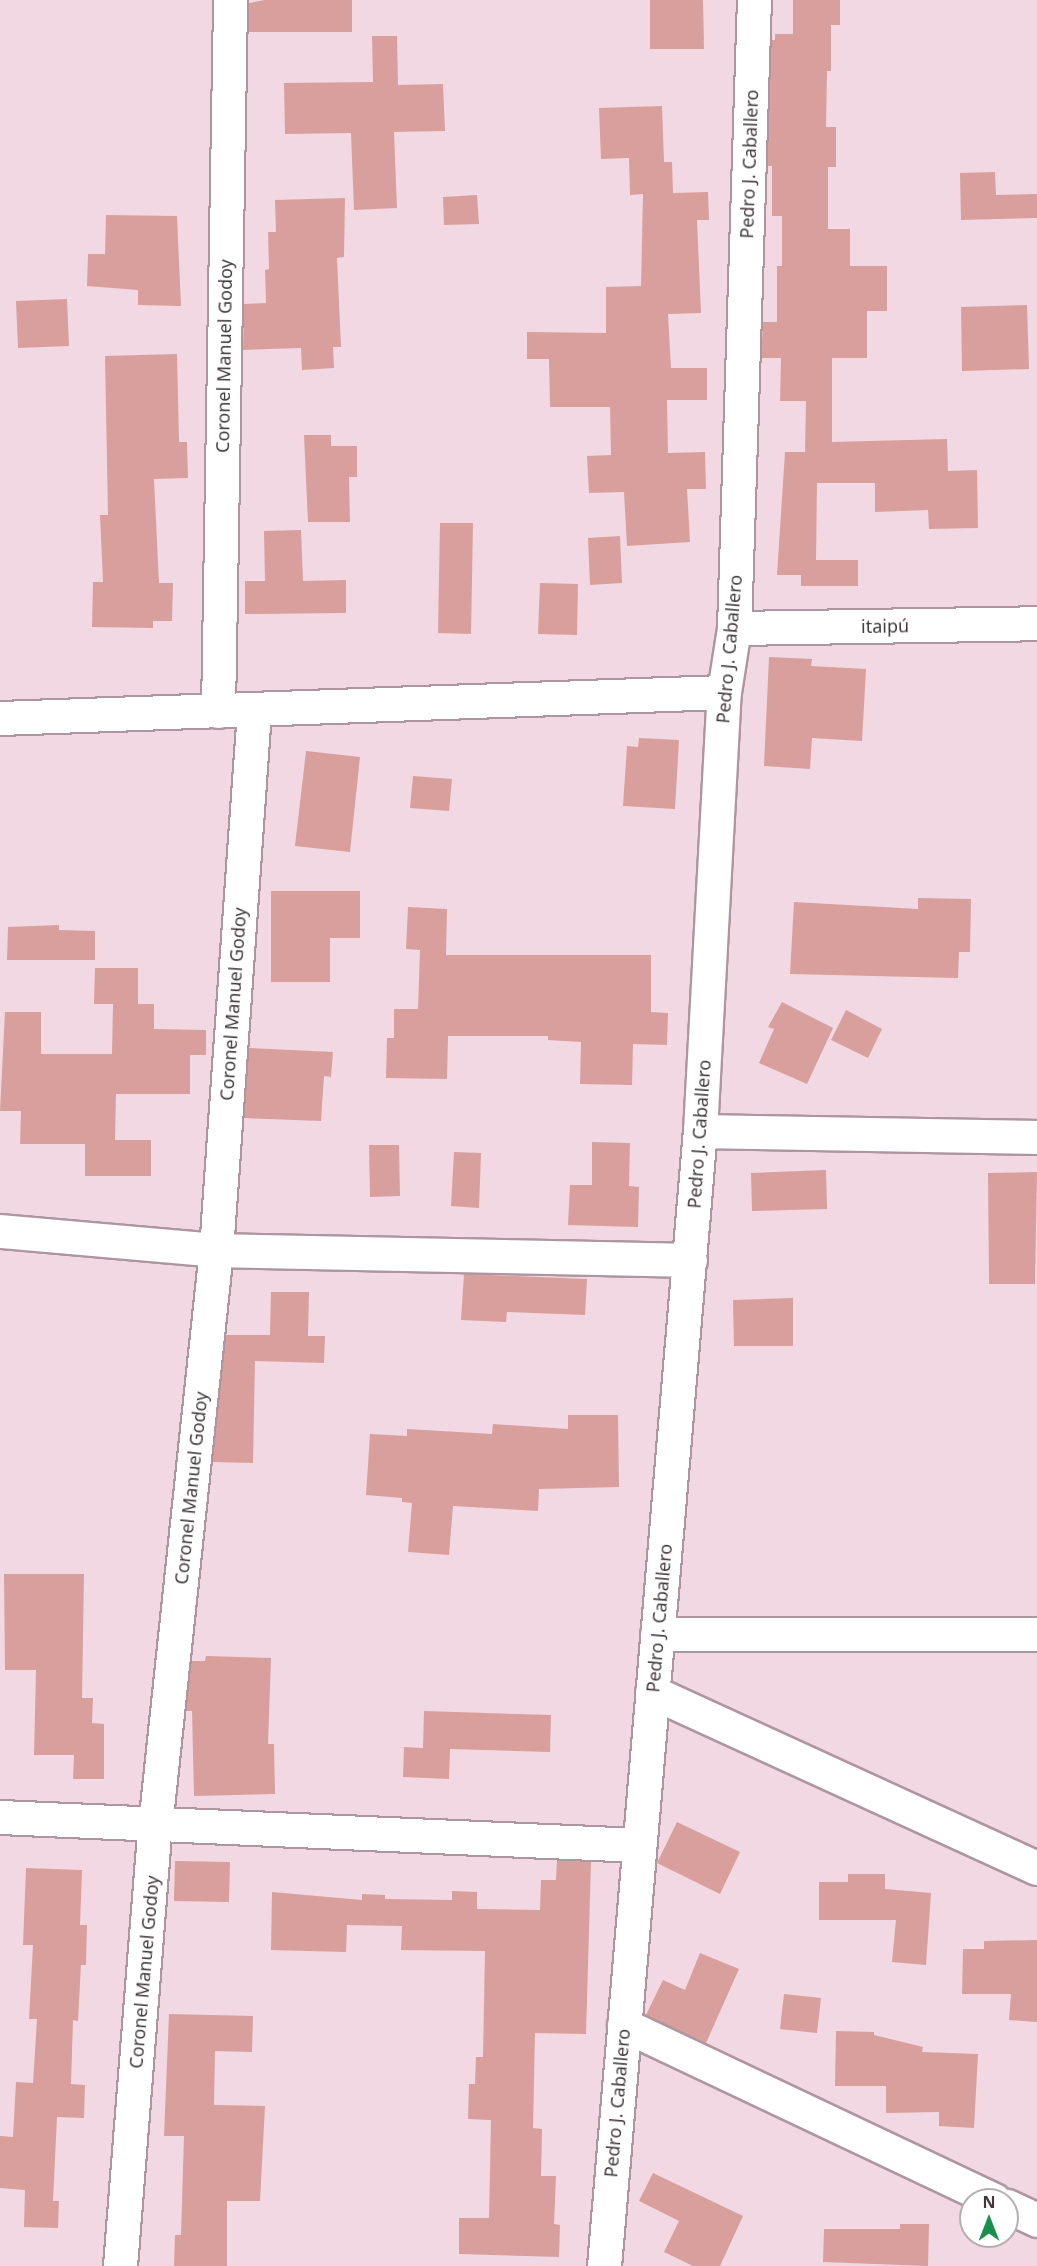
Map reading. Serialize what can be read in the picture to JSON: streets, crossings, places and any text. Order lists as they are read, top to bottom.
{
  "streets": {
    "street": ["Pedro J. Caballero", "Coronel Manuel Godoy", "itaipú"]
  },
  "crossings": [
    ["Pedro J. Caballero", "itaipú"]
  ],
  "north": "top"
}
